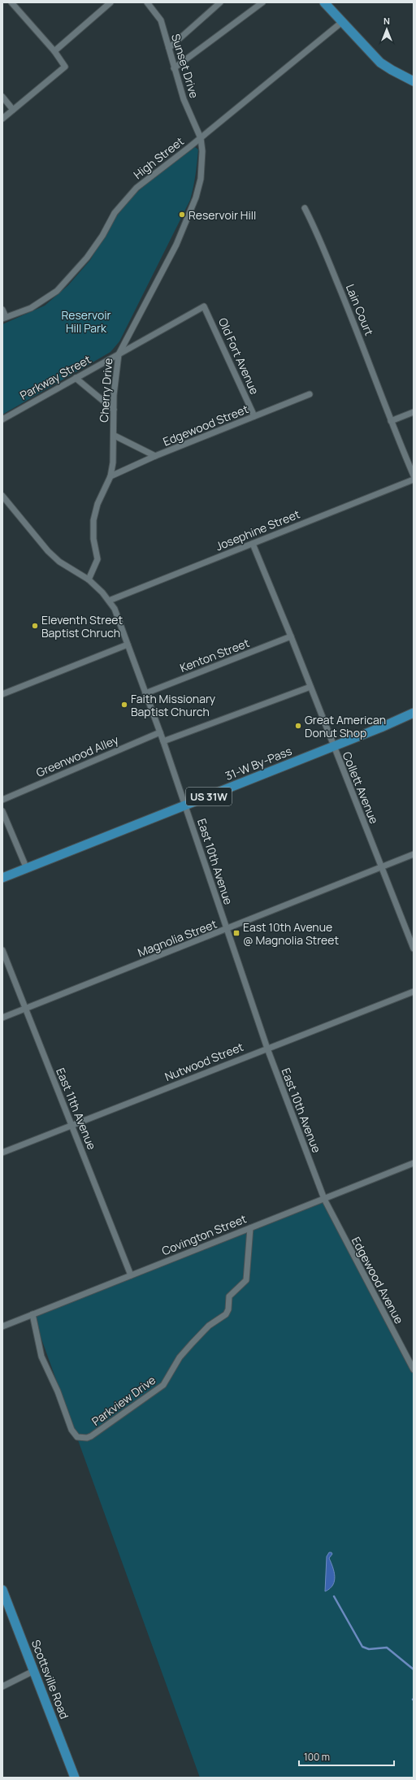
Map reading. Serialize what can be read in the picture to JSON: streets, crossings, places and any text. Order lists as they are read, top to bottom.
{
  "streets": {
    "main road": ["31-W By-Pass", "US 31W", "Scottsville Road"],
    "street": [
      "Sunset Drive",
      "High Street",
      "Lain Court",
      "Old Fort Avenue",
      "Parkway Street",
      "Cherry Drive",
      "Edgewood Street",
      "Josephine Street",
      "Kenton Street",
      "Greenwood Alley",
      "Collett Avenue",
      "East 10th Avenue",
      "Magnolia Street",
      "Nutwood Street",
      "East 11th Avenue",
      "Covington Street",
      "Edgewood Avenue",
      "Parkview Drive"
    ]
  },
  "crossings": [
    ["Sunset Drive", "High Street"],
    ["Sunset Drive", "Cherry Drive"],
    ["High Street", "Cherry Drive"],
    ["Old Fort Avenue", "Parkway Street"],
    ["Old Fort Avenue", "Edgewood Street"],
    ["Parkway Street", "Cherry Drive"],
    ["Cherry Drive", "Edgewood Street"],
    ["Cherry Drive", "East 10th Avenue"],
    ["Josephine Street", "Collett Avenue"],
    ["Josephine Street", "East 10th Avenue"],
    ["Kenton Street", "Collett Avenue"],
    ["Kenton Street", "East 10th Avenue"],
    ["Greenwood Alley", "East 10th Avenue"],
    ["31-W By-Pass", "Collett Avenue"],
    ["31-W By-Pass", "East 10th Avenue"],
    ["Collett Avenue", "Magnolia Street"],
    ["East 10th Avenue", "Magnolia Street"],
    ["East 10th Avenue", "Nutwood Street"],
    ["East 10th Avenue", "Covington Street"],
    ["East 10th Avenue", "Edgewood Avenue"],
    ["Magnolia Street", "East 11th Avenue"],
    ["Nutwood Street", "East 11th Avenue"],
    ["East 11th Avenue", "Covington Street"],
    ["Covington Street", "Edgewood Avenue"],
    ["Covington Street", "Parkview Drive"]
  ],
  "parks": ["Reservoir Hill Park"],
  "places": {
    "other": [
      "Reservoir Hill",
      "Eleventh Street Baptist Chruch",
      "Faith Missionary Baptist Church",
      "Great American Donut Shop"
    ],
    "transit": ["East 10th Avenue @ Magnolia Street"]
  },
  "scale_bar": "100 m",
  "north": "top"
}
